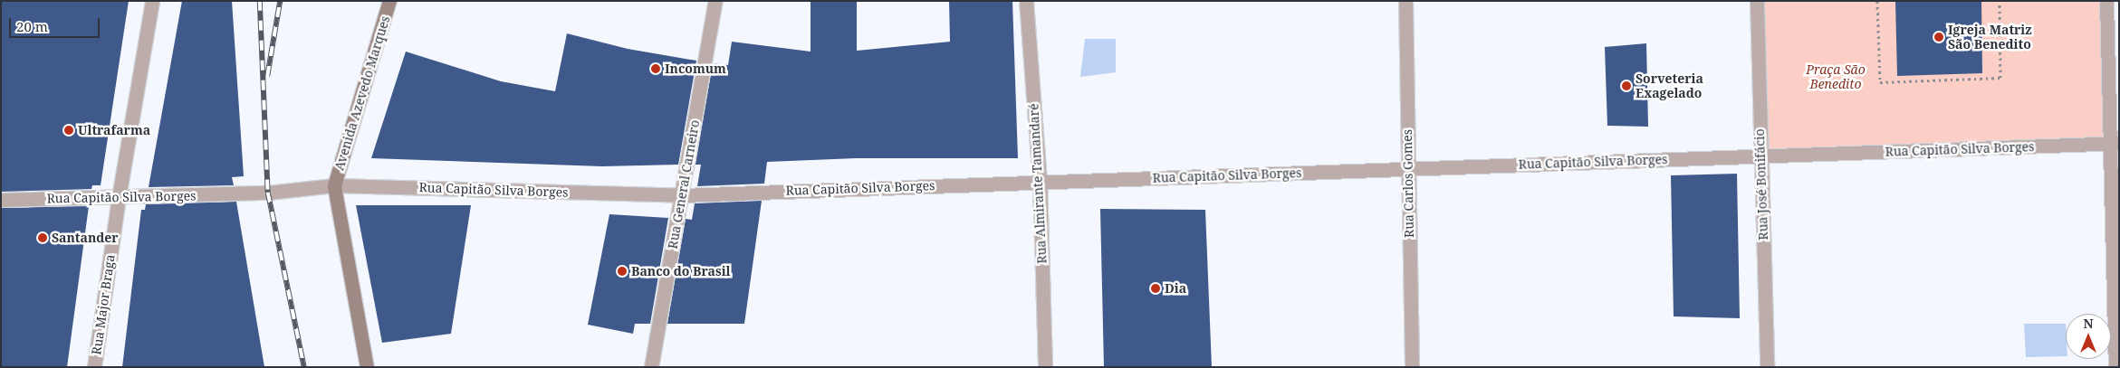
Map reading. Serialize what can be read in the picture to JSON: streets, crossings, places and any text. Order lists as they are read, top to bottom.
{
  "streets": {
    "street": [
      "Avenida Azevedo Marques",
      "Rua Capitão Silva Borges",
      "Rua Almirante Tamandaré",
      "Rua Carlos Gomes",
      "Rua General Carneiro",
      "Rua José Bonifácio",
      "Rua Major Braga"
    ]
  },
  "crossings": [
    ["Avenida Azevedo Marques", "Rua Capitão Silva Borges"],
    ["Rua Capitão Silva Borges", "Rua Almirante Tamandaré"],
    ["Rua Capitão Silva Borges", "Rua Carlos Gomes"],
    ["Rua Capitão Silva Borges", "Rua General Carneiro"],
    ["Rua Capitão Silva Borges", "Rua José Bonifácio"],
    ["Rua Capitão Silva Borges", "Rua Major Braga"]
  ],
  "parks": ["Praça São Benedito"],
  "places": [
    "Igreja Matriz São Benedito",
    "Incomum",
    "Sorveteria Exagelado",
    "Ultrafarma",
    "Santander",
    "Banco do Brasil",
    "Dia"
  ],
  "scale_bar": "20 m",
  "north": "top"
}
